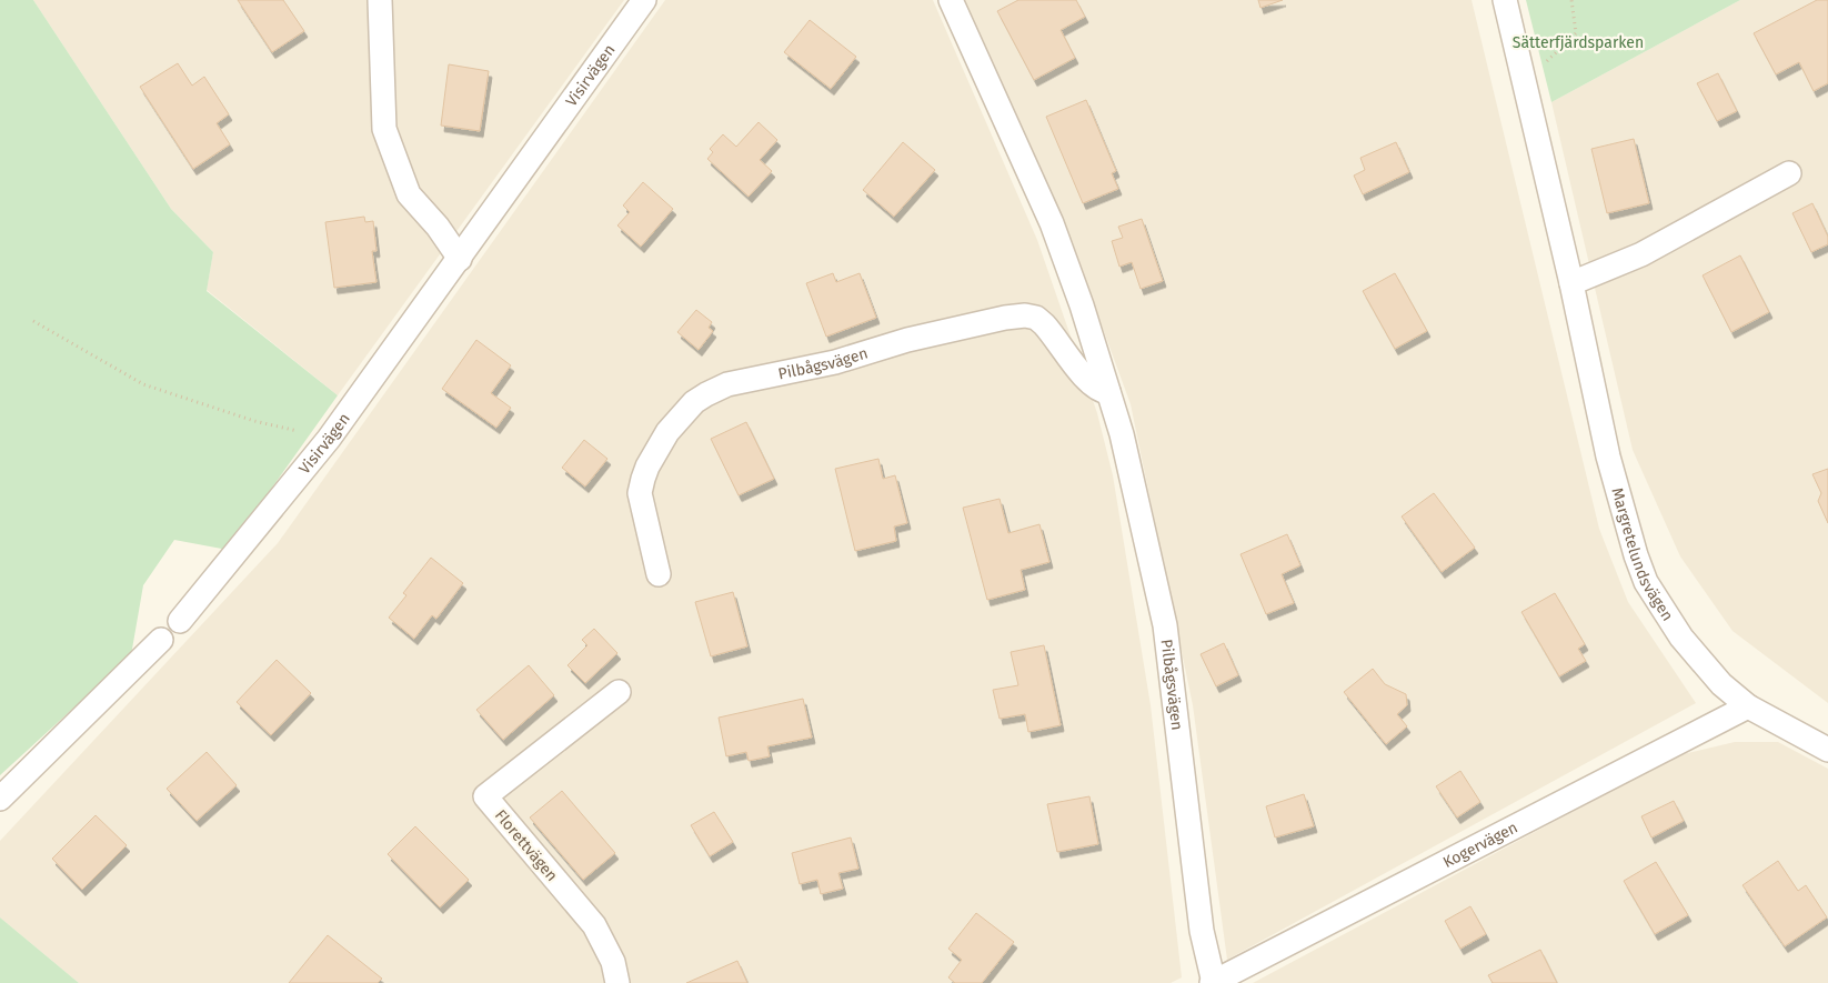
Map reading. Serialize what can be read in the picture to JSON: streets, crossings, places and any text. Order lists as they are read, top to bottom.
{
  "streets": {
    "street": [
      "Visirvägen",
      "Pilbågsvägen",
      "Margretelundsvägen",
      "Florettvägen",
      "Kogervägen"
    ]
  },
  "crossings": [
    ["Pilbågsvägen", "Kogervägen"],
    ["Margretelundsvägen", "Kogervägen"]
  ],
  "parks": ["Sätterfjärdsparken"]
}
